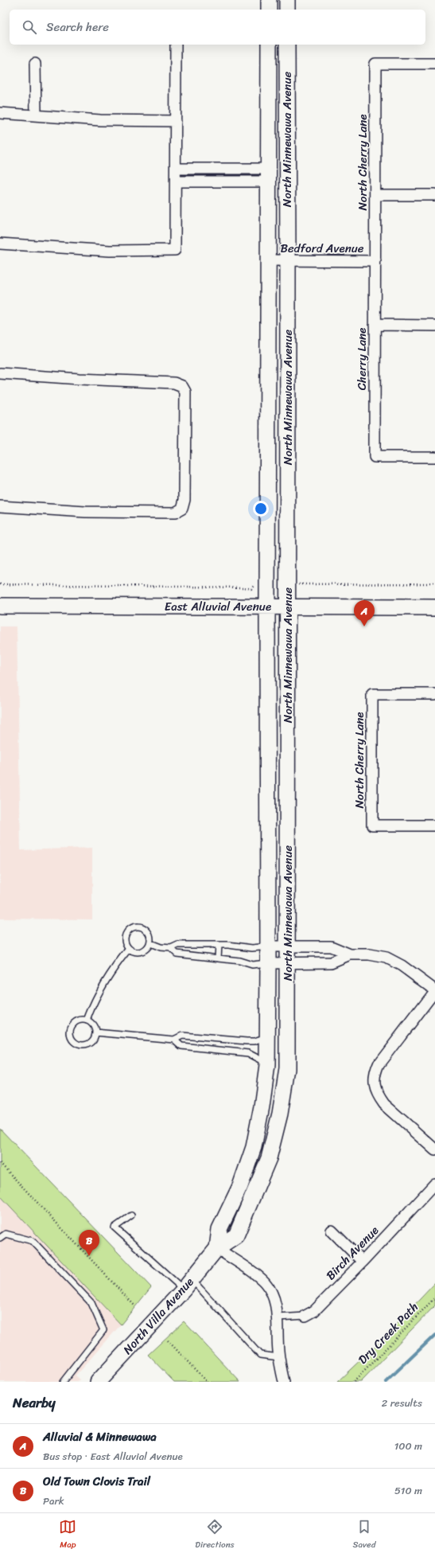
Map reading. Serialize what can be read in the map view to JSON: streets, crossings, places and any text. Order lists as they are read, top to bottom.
{
  "streets": {
    "main road": ["North Minnewawa Avenue", "East Alluvial Avenue", "North Villa Avenue"],
    "street": [
      "North Cherry Lane",
      "Bedford Avenue",
      "Cherry Lane",
      "Birch Avenue"
    ],
    "path": ["Dry Creek Path"]
  },
  "crossings": [
    ["North Minnewawa Avenue", "Bedford Avenue"],
    ["North Minnewawa Avenue", "East Alluvial Avenue"],
    ["North Minnewawa Avenue", "North Villa Avenue"],
    ["North Cherry Lane", "Bedford Avenue"],
    ["North Cherry Lane", "Cherry Lane"],
    ["Bedford Avenue", "Cherry Lane"]
  ],
  "page": {
    "search": "Search here",
    "pins": ["A", "B"],
    "heading": ["Nearby", "2 results"],
    "list": [
      {
        "mark": "A",
        "name": "Alluvial & Minnewawa",
        "note": "Bus stop · East Alluvial Avenue",
        "value": "100 m"
      },
      {
        "mark": "B",
        "name": "Old Town Clovis Trail",
        "note": "Park",
        "value": "510 m"
      }
    ],
    "nav": ["Map", "Directions", "Saved"]
  }
}
